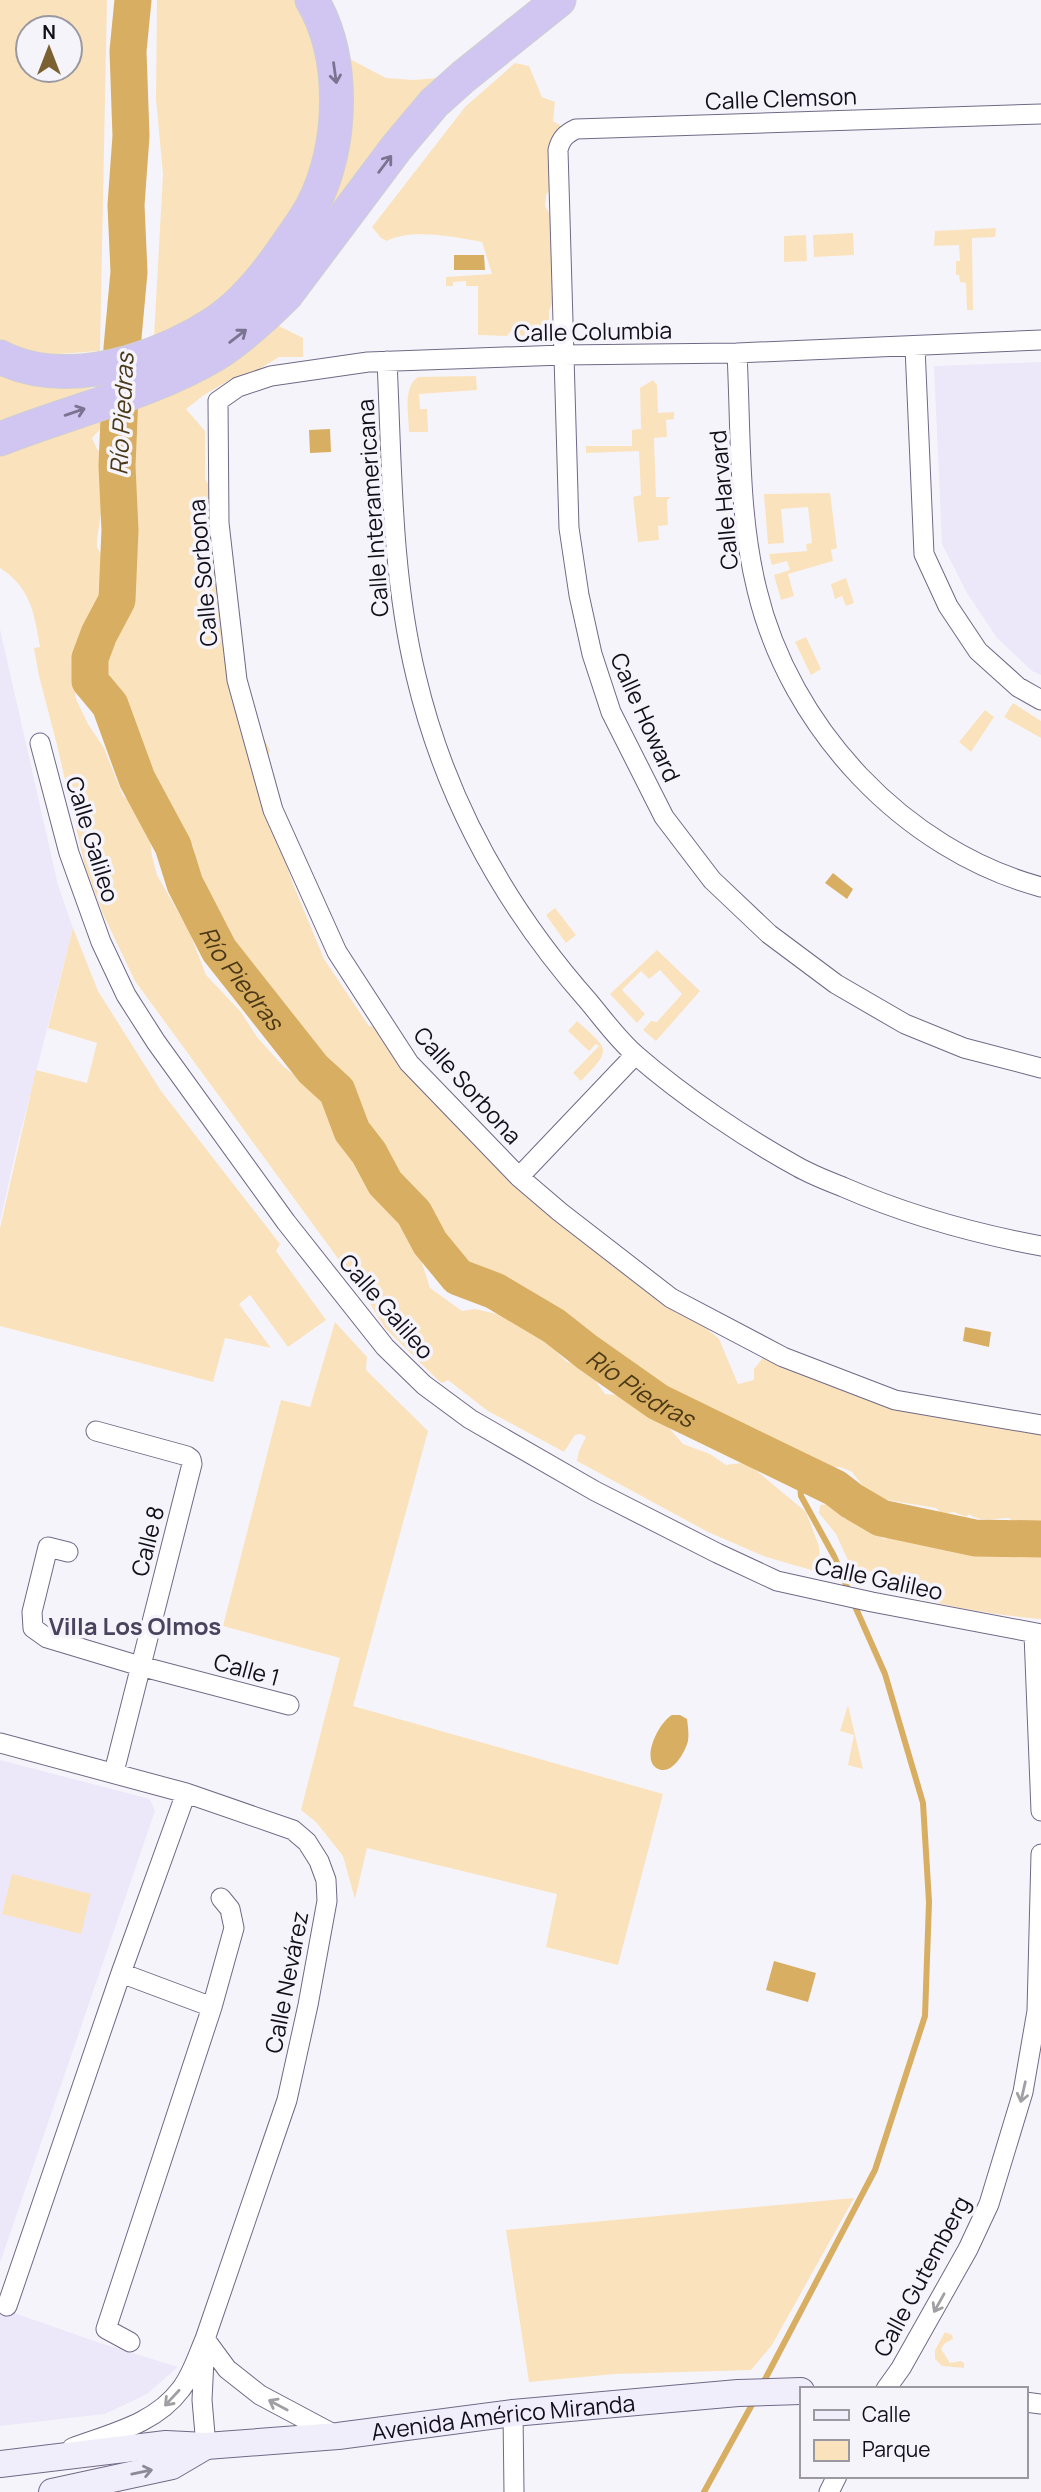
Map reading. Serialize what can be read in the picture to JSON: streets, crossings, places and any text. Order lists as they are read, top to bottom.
{
  "streets": {
    "street": [
      "Calle Clemson",
      "Calle Columbia",
      "Calle Harvard",
      "Calle Interamericana",
      "Calle Sorbona",
      "Calle Howard",
      "Calle Galileo",
      "Calle 8",
      "Calle 1",
      "Calle Nevárez",
      "Calle Gutemberg",
      "Avenida Américo Miranda"
    ]
  },
  "crossings": [
    ["Calle Clemson", "Calle Howard"],
    ["Calle Columbia", "Calle Harvard"],
    ["Calle Columbia", "Calle Interamericana"],
    ["Calle Columbia", "Calle Sorbona"],
    ["Calle Columbia", "Calle Howard"],
    ["Calle 8", "Calle 1"],
    ["Calle 8", "Calle Nevárez"],
    ["Calle Nevárez", "Avenida Américo Miranda"]
  ],
  "one_way": ["Calle Gutemberg"],
  "districts": ["Villa Los Olmos"],
  "water": ["Río Piedras"],
  "legend": ["Calle", "Parque"],
  "north": "top"
}
